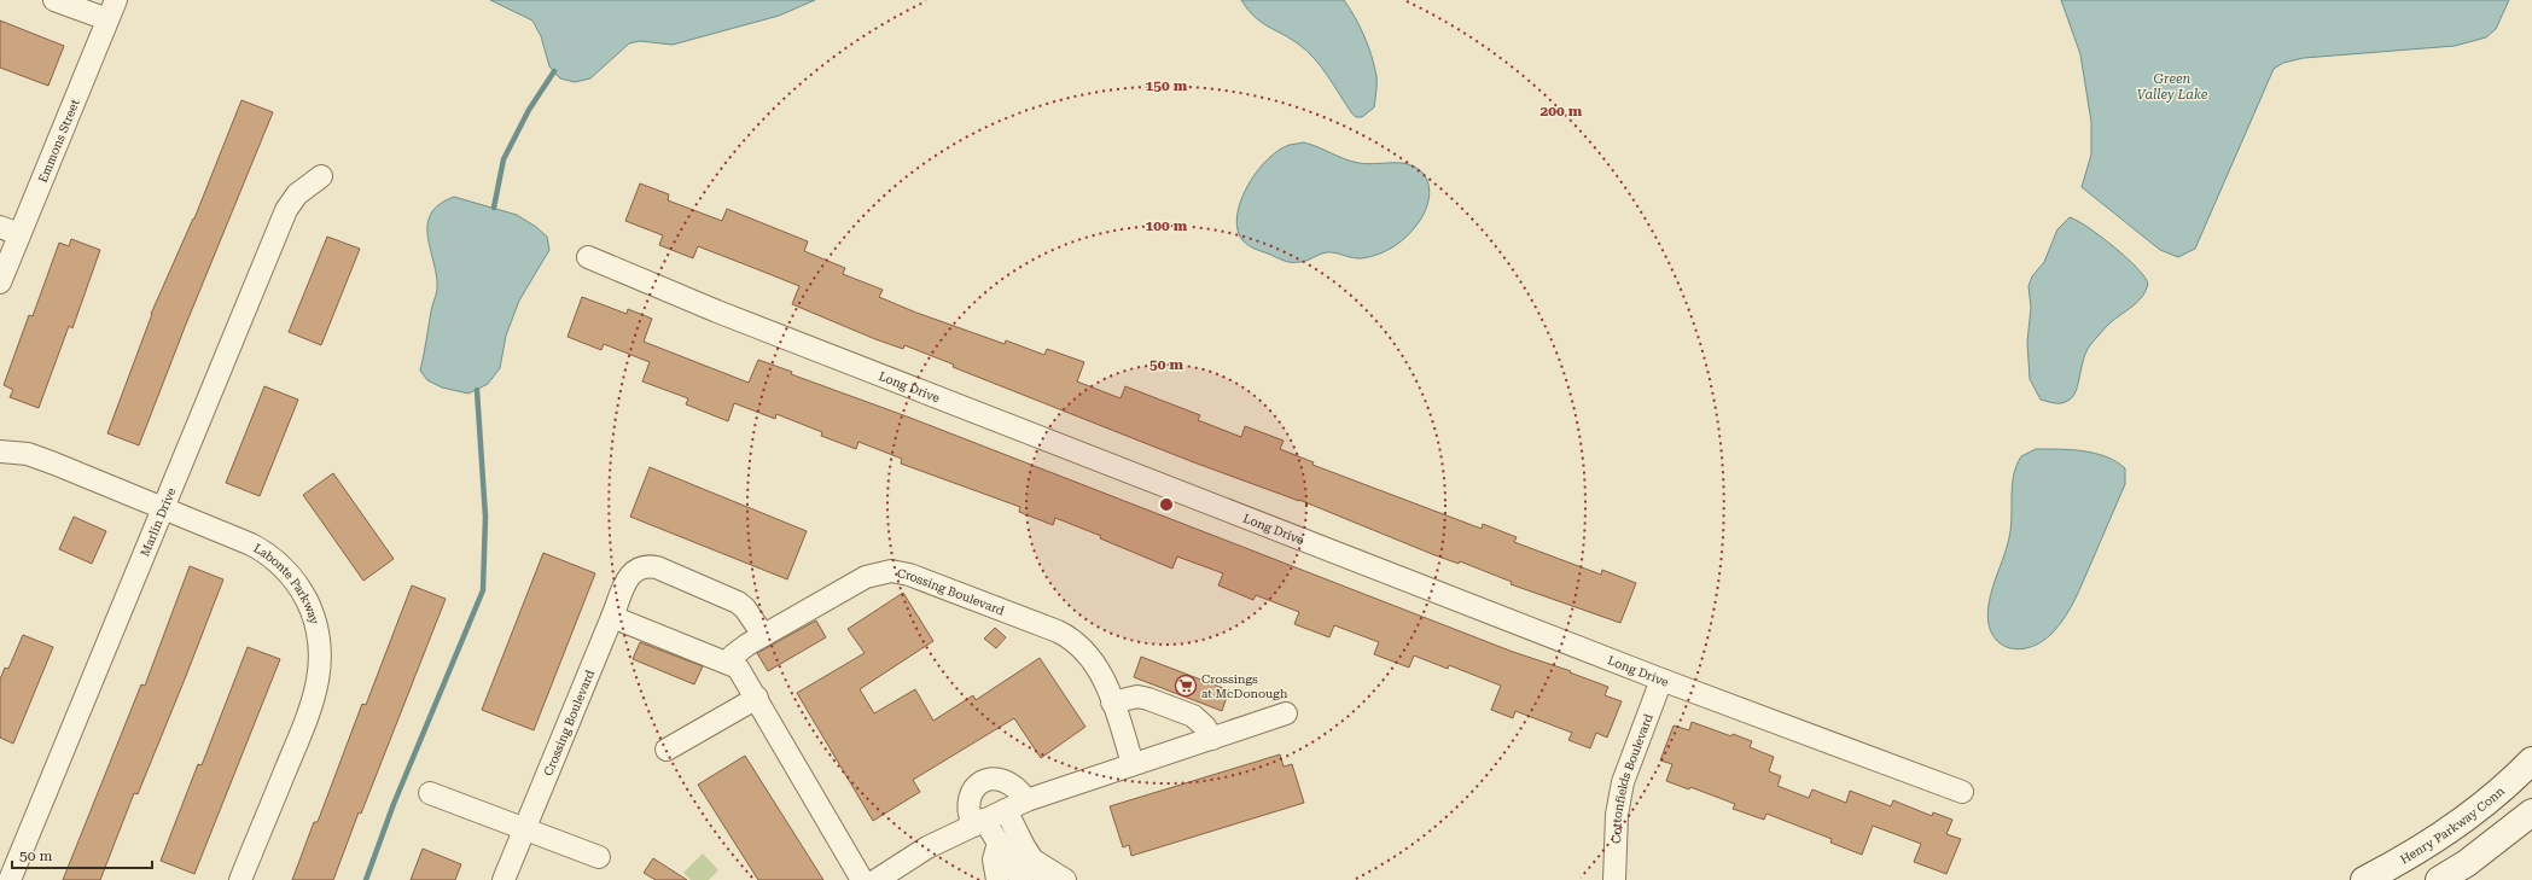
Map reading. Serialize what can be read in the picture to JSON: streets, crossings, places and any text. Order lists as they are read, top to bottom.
{
  "streets": {
    "street": [
      "Emmons Street",
      "Long Drive",
      "Marlin Drive",
      "Labonte Parkway",
      "Crossing Boulevard",
      "Cottonfields Boulevard",
      "Henry Parkway Conn"
    ]
  },
  "crossings": [
    ["Long Drive", "Cottonfields Boulevard"],
    ["Marlin Drive", "Labonte Parkway"]
  ],
  "water": ["Green Valley Lake"],
  "places": {
    "supermarket": ["Crossings at McDonough"]
  },
  "scale_bar": "50 m",
  "rings": [
    "150 m",
    "200 m",
    "100 m",
    "50 m"
  ]
}
